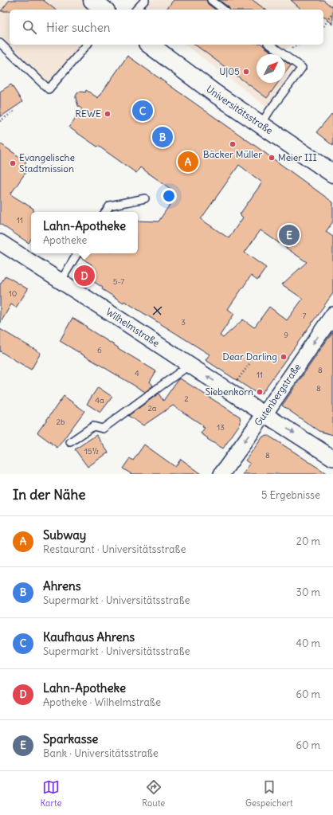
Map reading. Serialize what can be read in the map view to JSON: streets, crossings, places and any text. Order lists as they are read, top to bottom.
{
  "streets": {
    "main road": ["Universitätsstraße"],
    "street": ["Wilhelmstraße", "Gutenbergstraße"]
  },
  "crossings": [
    ["Wilhelmstraße", "Gutenbergstraße"]
  ],
  "one_way": ["Gutenbergstraße"],
  "places": [
    "U|05",
    "REWE",
    "Bäcker Müller",
    "Meier III",
    "Evangelische Stadtmission",
    "Dear Darling",
    "Siebenkorn"
  ],
  "house_numbers": [
    "11",
    "5-7",
    "10",
    "7",
    "3",
    "9",
    "6",
    "8",
    "4",
    "11",
    "8",
    "2",
    "4a",
    "2a",
    "2b",
    "13",
    "15½",
    "8"
  ],
  "north": "top right",
  "page": {
    "search": "Hier suchen",
    "pins": [
      "C",
      "B",
      "A",
      "E",
      "D"
    ],
    "popup": ["Lahn-Apotheke", "Apotheke"],
    "heading": ["In der Nähe", "5 Ergebnisse"],
    "list": [
      {
        "mark": "A",
        "name": "Subway",
        "note": "Restaurant · Universitätsstraße",
        "value": "20 m"
      },
      {
        "mark": "B",
        "name": "Ahrens",
        "note": "Supermarkt · Universitätsstraße",
        "value": "30 m"
      },
      {
        "mark": "C",
        "name": "Kaufhaus Ahrens",
        "note": "Supermarkt · Universitätsstraße",
        "value": "40 m"
      },
      {
        "mark": "D",
        "name": "Lahn-Apotheke",
        "note": "Apotheke · Wilhelmstraße",
        "value": "60 m"
      },
      {
        "mark": "E",
        "name": "Sparkasse",
        "note": "Bank · Universitätsstraße",
        "value": "60 m"
      }
    ],
    "nav": ["Karte", "Route", "Gespeichert"]
  }
}
